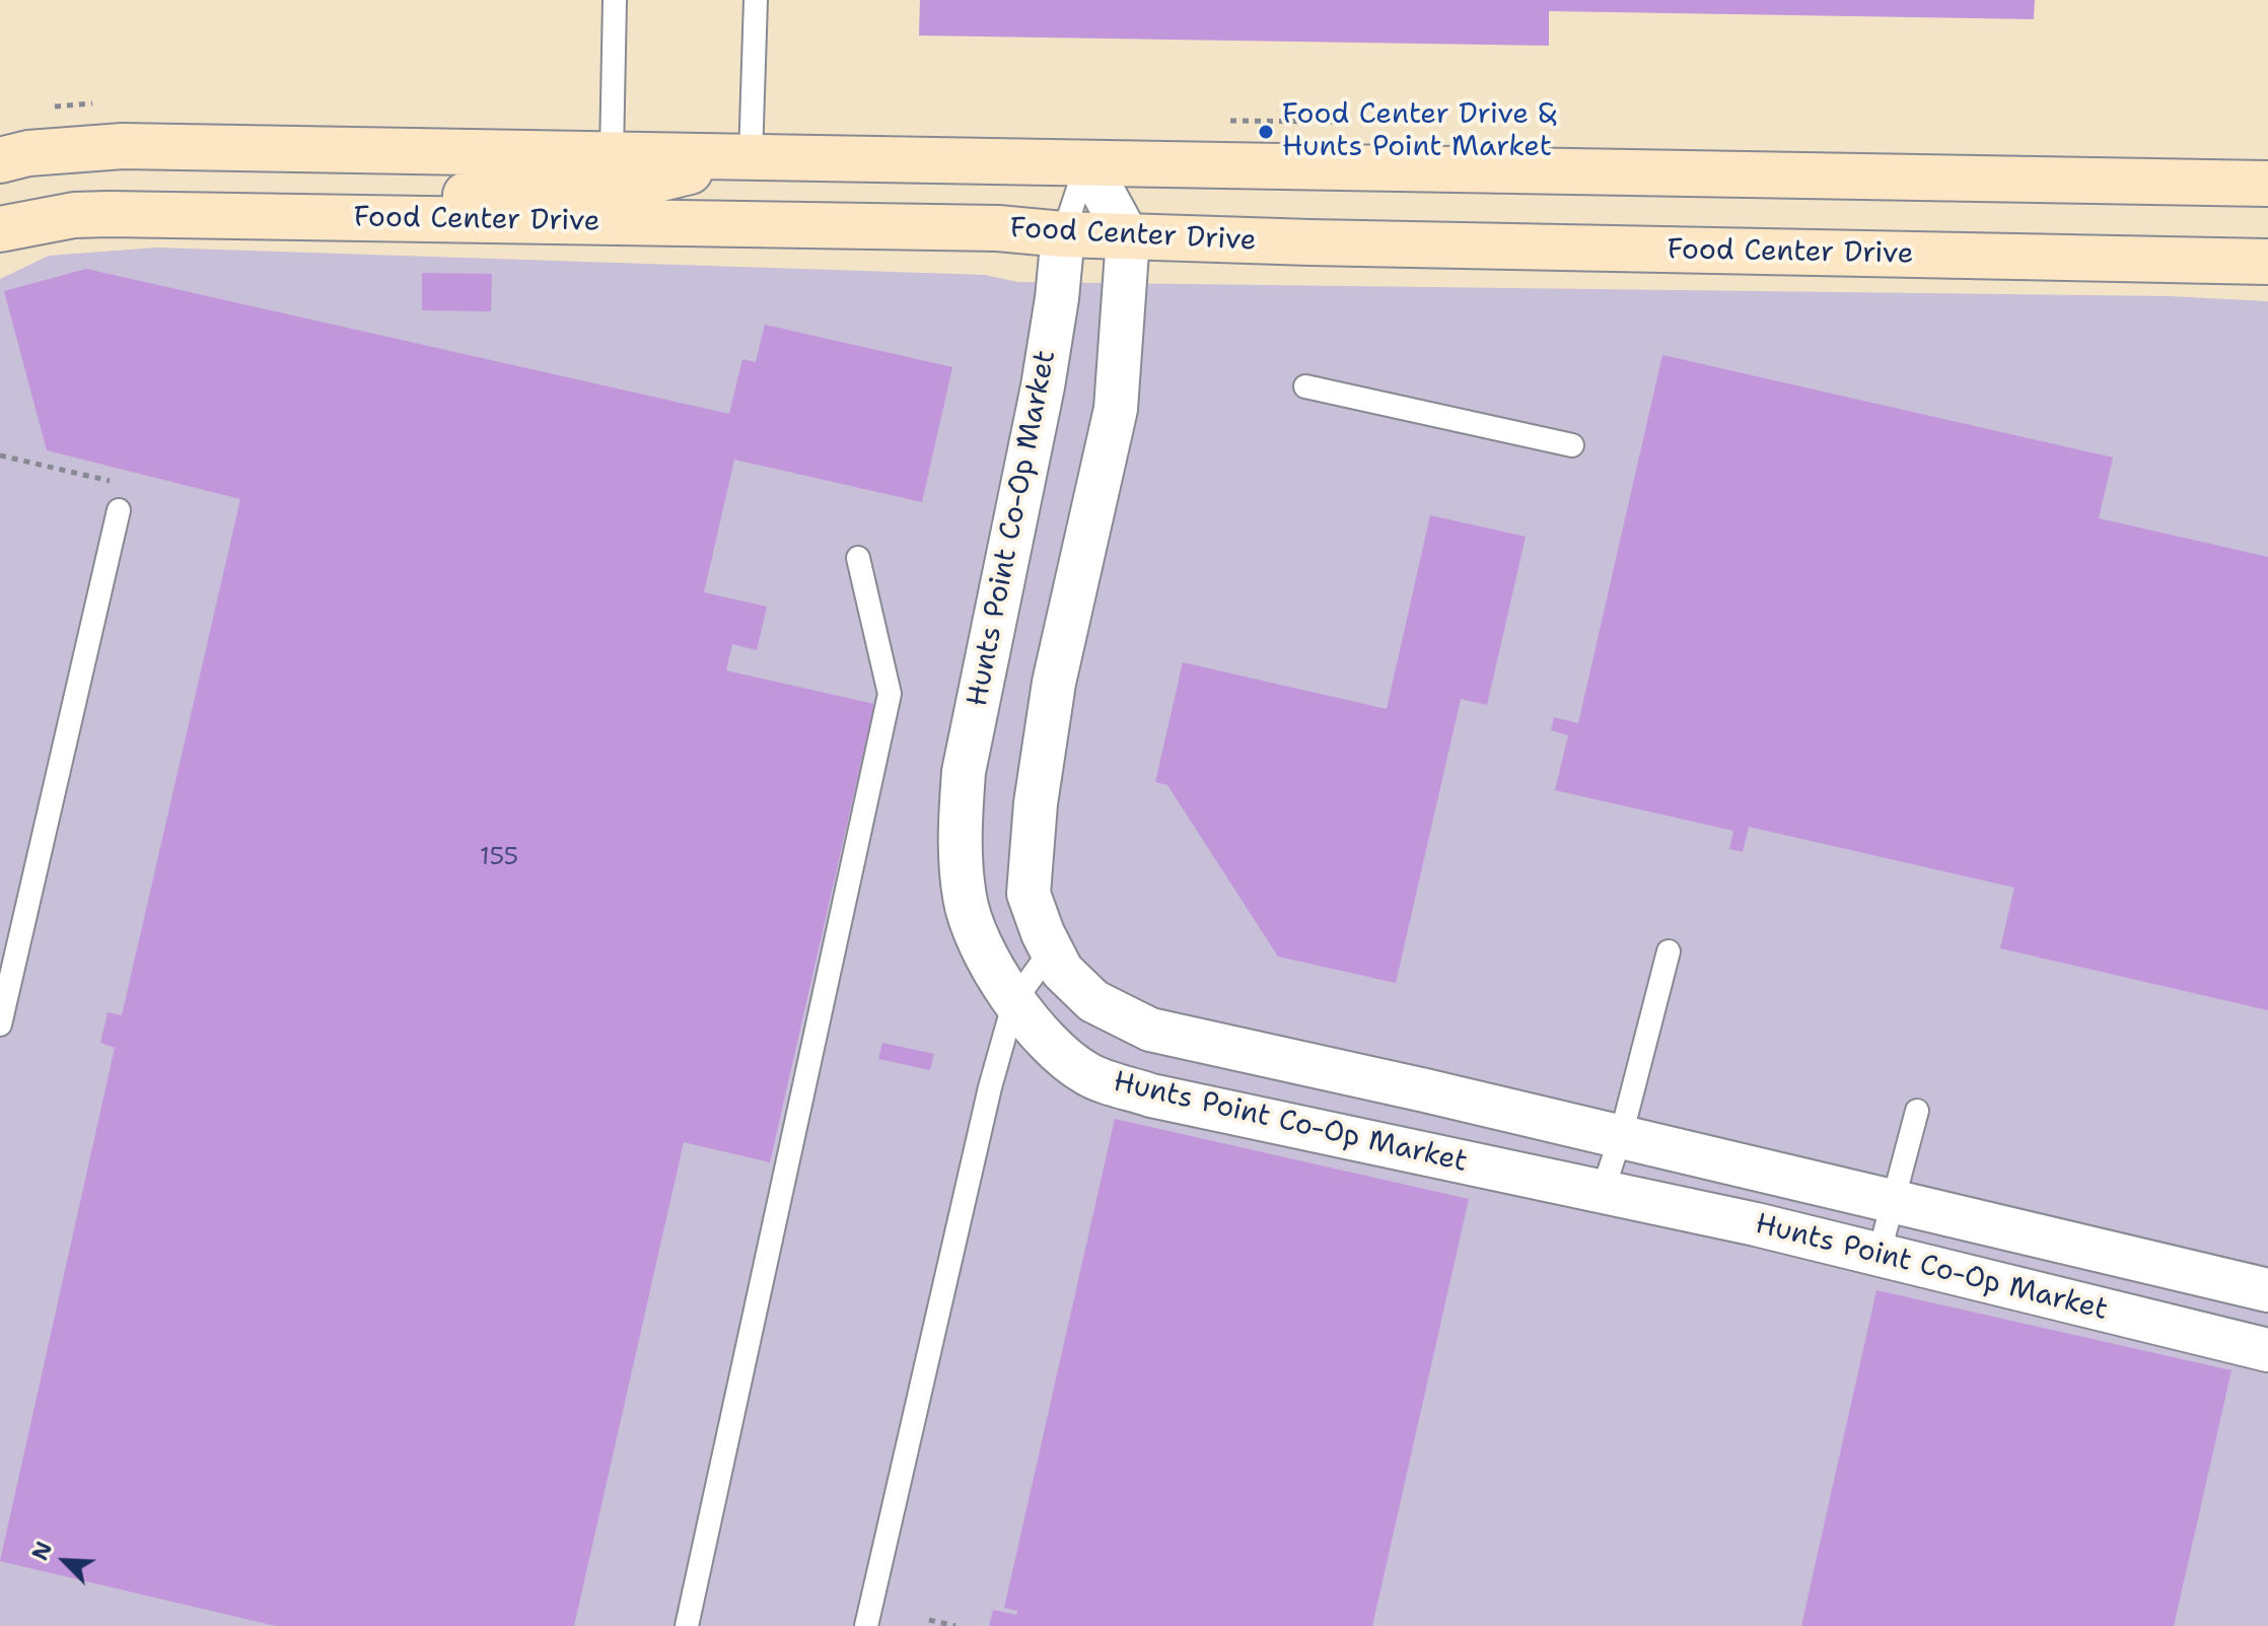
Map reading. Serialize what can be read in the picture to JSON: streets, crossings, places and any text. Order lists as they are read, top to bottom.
{
  "streets": {
    "main road": ["Food Center Drive"],
    "street": ["Hunts Point Co-Op Market"]
  },
  "crossings": [
    ["Food Center Drive", "Hunts Point Co-Op Market"]
  ],
  "places": ["Food Center Drive & Hunts Point Market"],
  "house_numbers": ["155"],
  "north": "top left"
}
